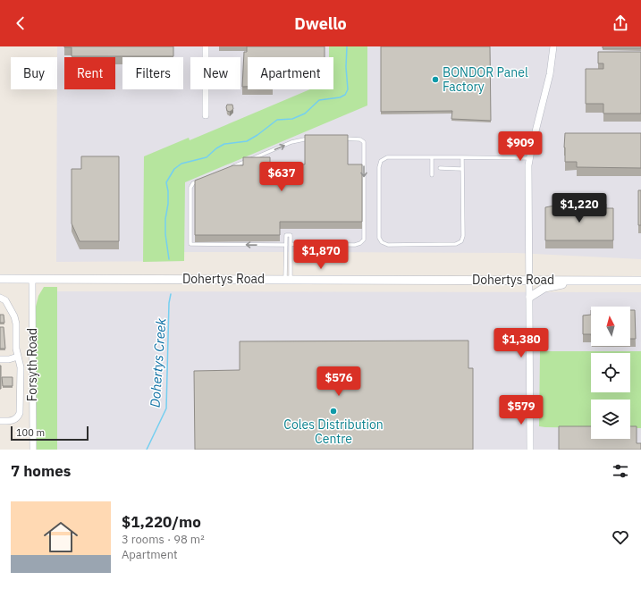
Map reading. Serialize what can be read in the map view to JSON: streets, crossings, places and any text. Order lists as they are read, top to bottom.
{
  "streets": {
    "main road": ["Dohertys Road"],
    "street": ["Forsyth Road"]
  },
  "crossings": [
    ["Dohertys Road", "Forsyth Road"]
  ],
  "water": ["Dohertys Creek"],
  "places": ["BONDOR Panel Factory", "Coles Distribution Centre"],
  "scale_bar": "100 m",
  "north": "top",
  "page": {
    "header": "Dwello",
    "chip": [
      "Buy",
      "Rent",
      "Filters",
      "New",
      "Apartment"
    ],
    "price": [
      "$909",
      "$637",
      "$1,220",
      "$1,870",
      "$1,380",
      "$576",
      "$579"
    ],
    "scale": "100 m",
    "heading": "7 homes",
    "list": [
      {
        "name": "$1,220/mo",
        "note": "3 rooms · 98 m² · Apartment"
      }
    ]
  }
}
